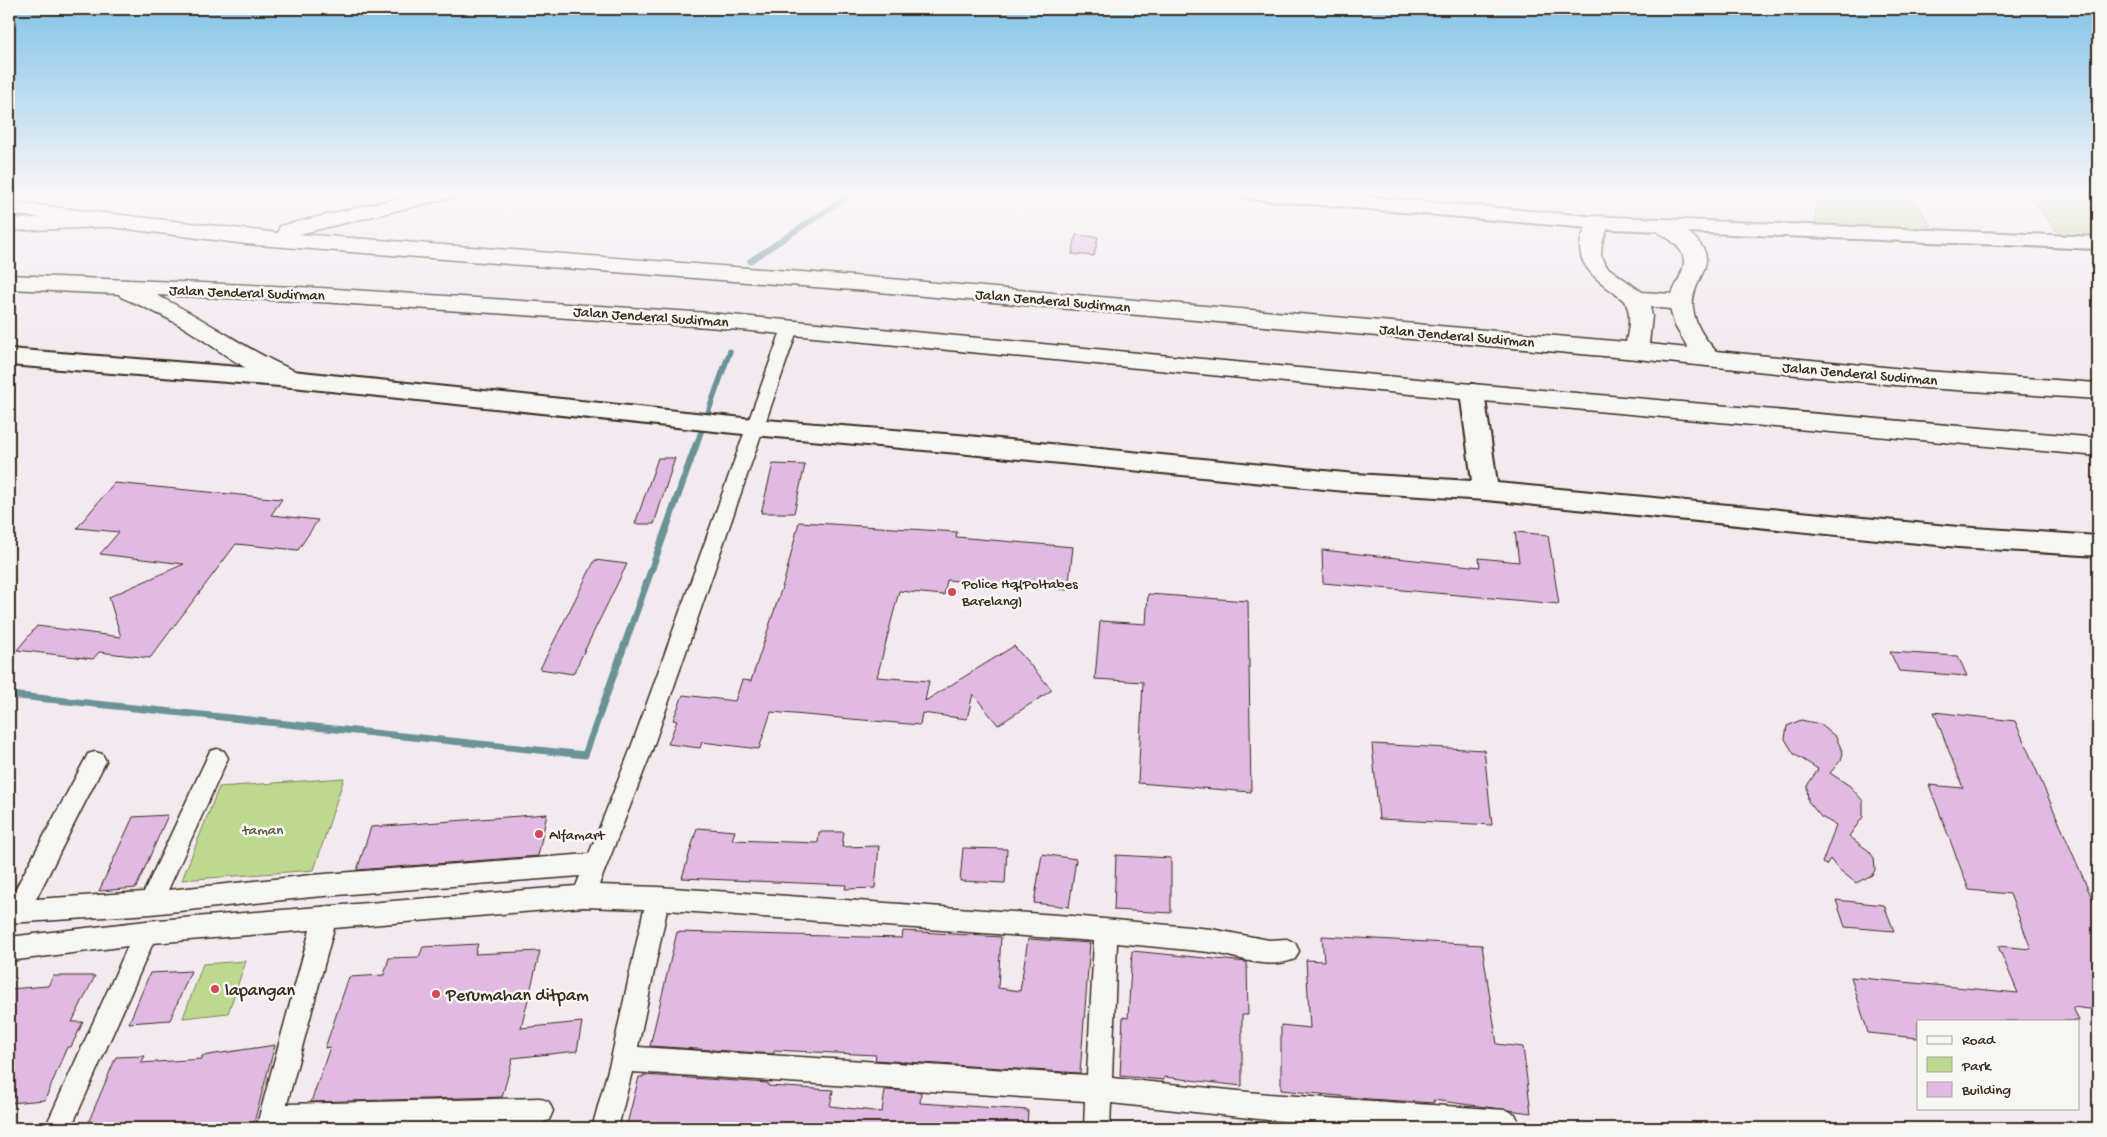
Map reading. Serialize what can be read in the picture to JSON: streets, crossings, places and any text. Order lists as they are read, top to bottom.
{
  "streets": {
    "main road": ["Jalan Jenderal Sudirman"]
  },
  "parks": ["taman"],
  "places": [
    "Police Hq(Poltabes Barelang)",
    "Alfamart",
    "lapangan",
    "Perumahan ditpam"
  ],
  "legend": ["Road", "Park", "Building"]
}
